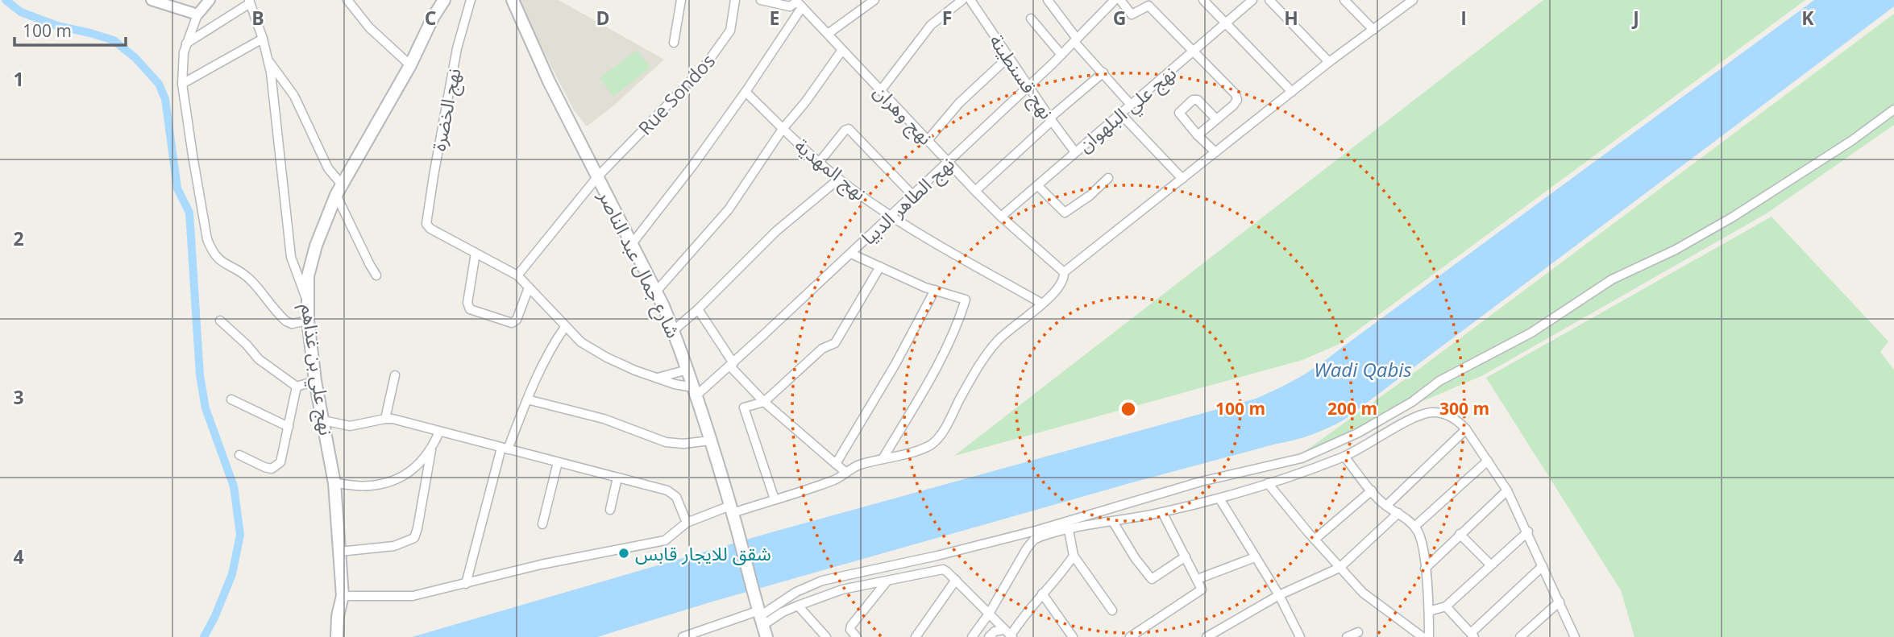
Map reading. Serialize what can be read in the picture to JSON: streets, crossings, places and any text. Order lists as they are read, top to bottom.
{
  "streets": {
    "main road": ["شارع جمال عبد الناصر", "نهج علي بن غذاهم"],
    "street": [
      "نهج قسنطينة",
      "Rue Sondos",
      "نهج علي البلهوان",
      "نهج الخضرة",
      "نهج وهران",
      "نهج المهدية",
      "نهج الطاهر الدبيا"
    ]
  },
  "crossings": [
    ["نهج قسنطينة", "نهج علي البلهوان"],
    ["نهج قسنطينة", "نهج الطاهر الدبيا"],
    ["Rue Sondos", "شارع جمال عبد الناصر"],
    ["نهج علي البلهوان", "نهج وهران"],
    ["نهج وهران", "نهج الطاهر الدبيا"],
    ["نهج المهدية", "نهج الطاهر الدبيا"],
    ["نهج الطاهر الدبيا", "شارع جمال عبد الناصر"]
  ],
  "water": ["Wadi Qabis"],
  "places": ["شقق للايجار قابس"],
  "scale_bar": "100 m",
  "grid": {
    "columns": [
      "B",
      "C",
      "D",
      "E",
      "F",
      "G",
      "H",
      "I",
      "J",
      "K"
    ],
    "rows": [
      "1",
      "2",
      "3",
      "4"
    ]
  },
  "rings": ["100 m", "200 m", "300 m"]
}
